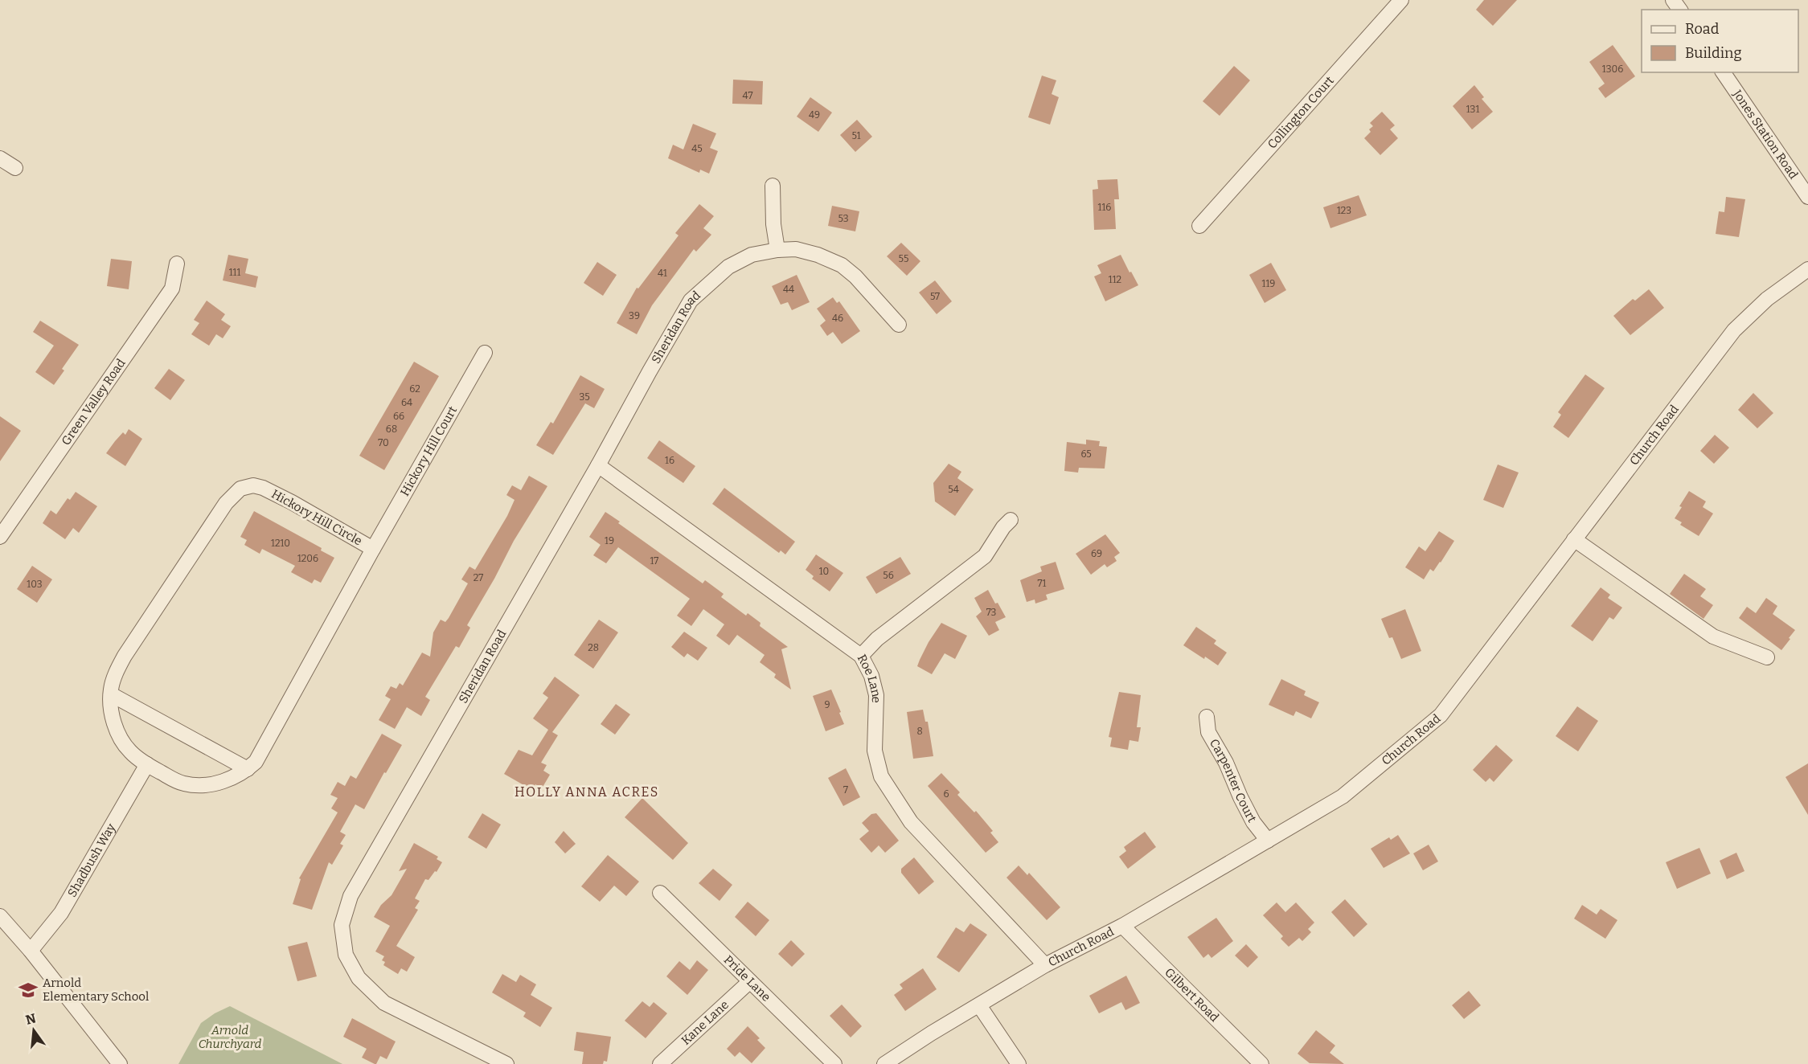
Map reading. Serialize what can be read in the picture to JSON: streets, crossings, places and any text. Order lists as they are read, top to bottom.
{
  "streets": {
    "street": [
      "Collington Court",
      "Jones Station Road",
      "Sheridan Road",
      "Green Valley Road",
      "Church Road",
      "Hickory Hill Court",
      "Hickory Hill Circle",
      "Roe Lane",
      "Carpenter Court",
      "Shadbush Way",
      "Pride Lane",
      "Gilbert Road",
      "Kane Lane"
    ]
  },
  "crossings": [
    ["Sheridan Road", "Roe Lane"],
    ["Church Road", "Roe Lane"],
    ["Church Road", "Carpenter Court"],
    ["Church Road", "Gilbert Road"],
    ["Hickory Hill Court", "Hickory Hill Circle"],
    ["Hickory Hill Circle", "Shadbush Way"],
    ["Pride Lane", "Kane Lane"]
  ],
  "districts": ["HOLLY ANNA ACRES"],
  "parks": ["Arnold Churchyard"],
  "places": {
    "school or university": ["Arnold Elementary School"]
  },
  "house_numbers": [
    "1306",
    "47",
    "131",
    "49",
    "51",
    "45",
    "116",
    "123",
    "53",
    "55",
    "111",
    "41",
    "112",
    "119",
    "44",
    "57",
    "39",
    "46",
    "62",
    "35",
    "64",
    "66",
    "68",
    "70",
    "65",
    "16",
    "54",
    "19",
    "1210",
    "69",
    "1206",
    "17",
    "10",
    "56",
    "27",
    "71",
    "103",
    "73",
    "28",
    "9",
    "8",
    "7",
    "6"
  ],
  "legend": ["Road", "Building"],
  "north": "top"
}
